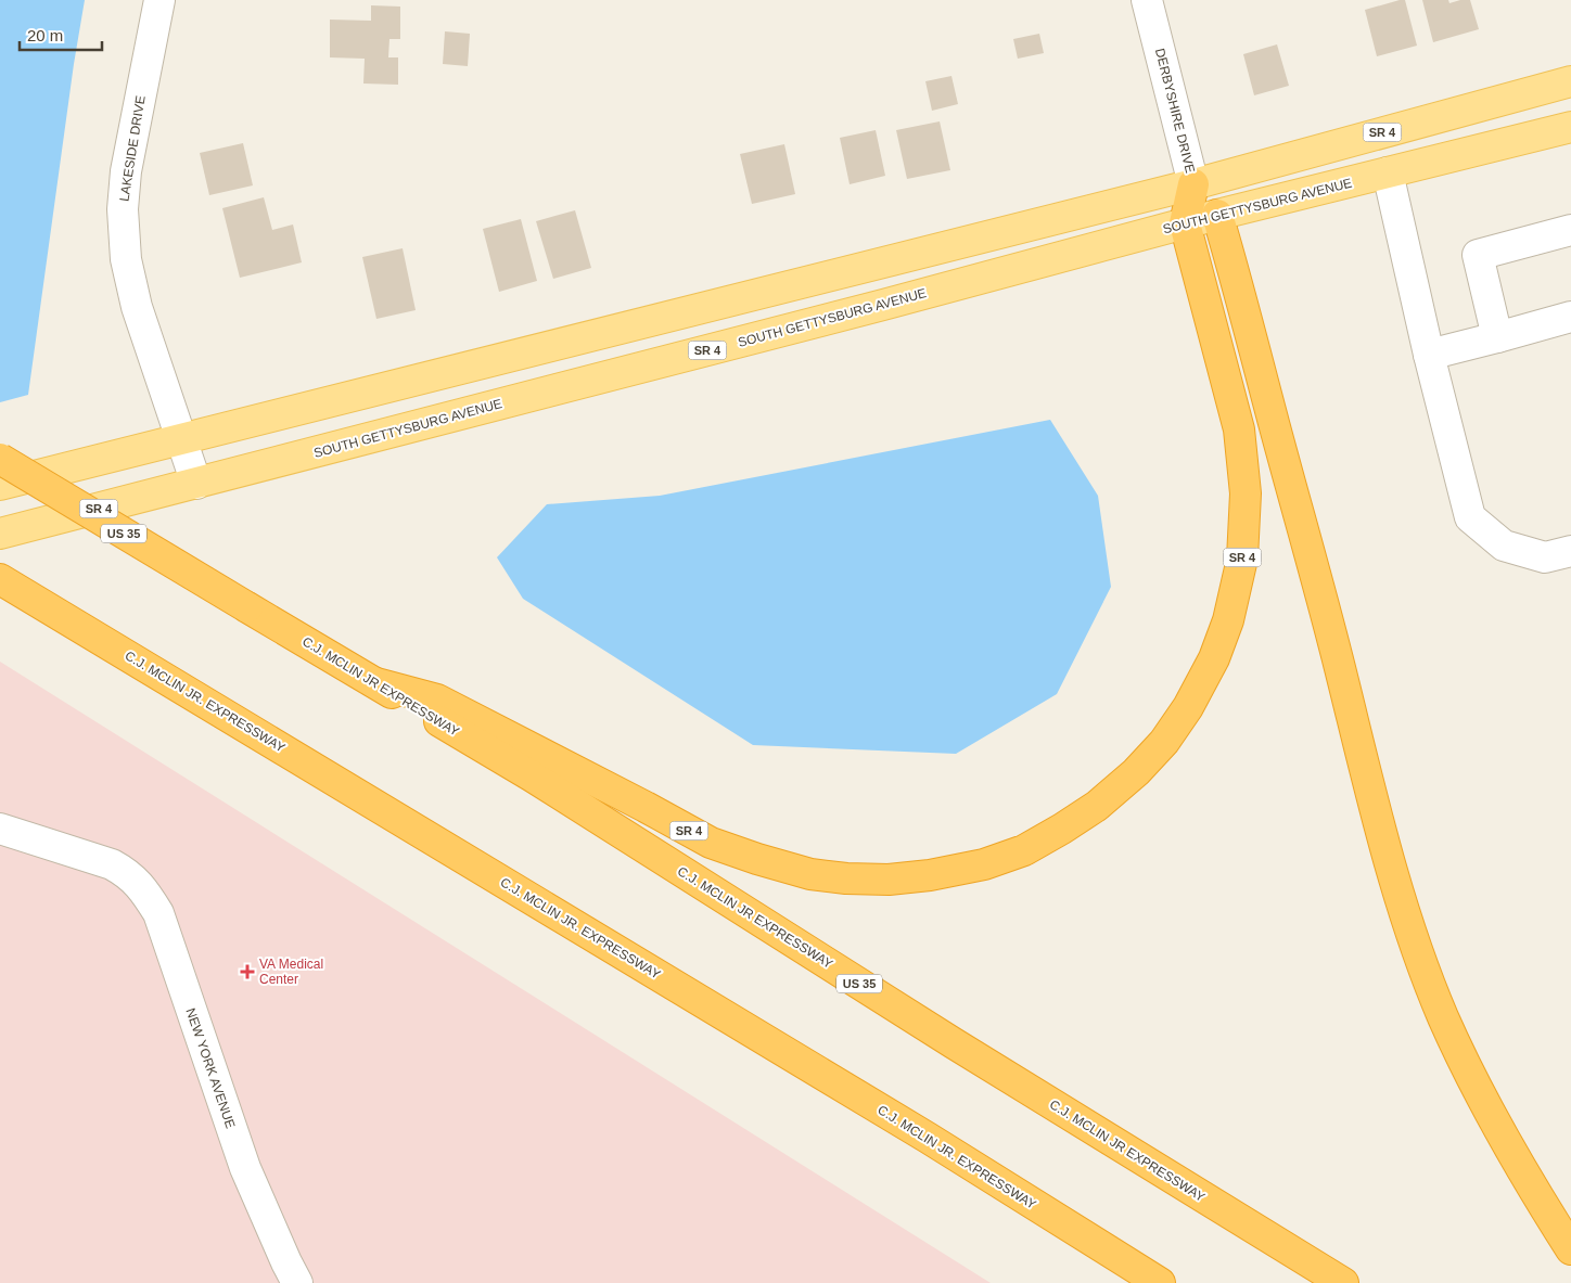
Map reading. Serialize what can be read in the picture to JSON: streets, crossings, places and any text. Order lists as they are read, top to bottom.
{
  "streets": {
    "highway": [
      "SR 4",
      "US 35",
      "C.J. MCLIN JR EXPRESSWAY",
      "C.J. MCLIN JR. EXPRESSWAY"
    ],
    "main road": ["DERBYSHIRE DRIVE", "SOUTH GETTYSBURG AVENUE"],
    "street": ["LAKESIDE DRIVE", "NEW YORK AVENUE"]
  },
  "crossings": [
    ["DERBYSHIRE DRIVE", "SR 4"],
    ["DERBYSHIRE DRIVE", "SOUTH GETTYSBURG AVENUE"],
    ["SR 4", "SOUTH GETTYSBURG AVENUE"],
    ["SR 4", "C.J. MCLIN JR EXPRESSWAY"],
    ["LAKESIDE DRIVE", "SOUTH GETTYSBURG AVENUE"]
  ],
  "places": {
    "health": ["VA Medical Center"]
  },
  "scale_bar": "20 m"
}
